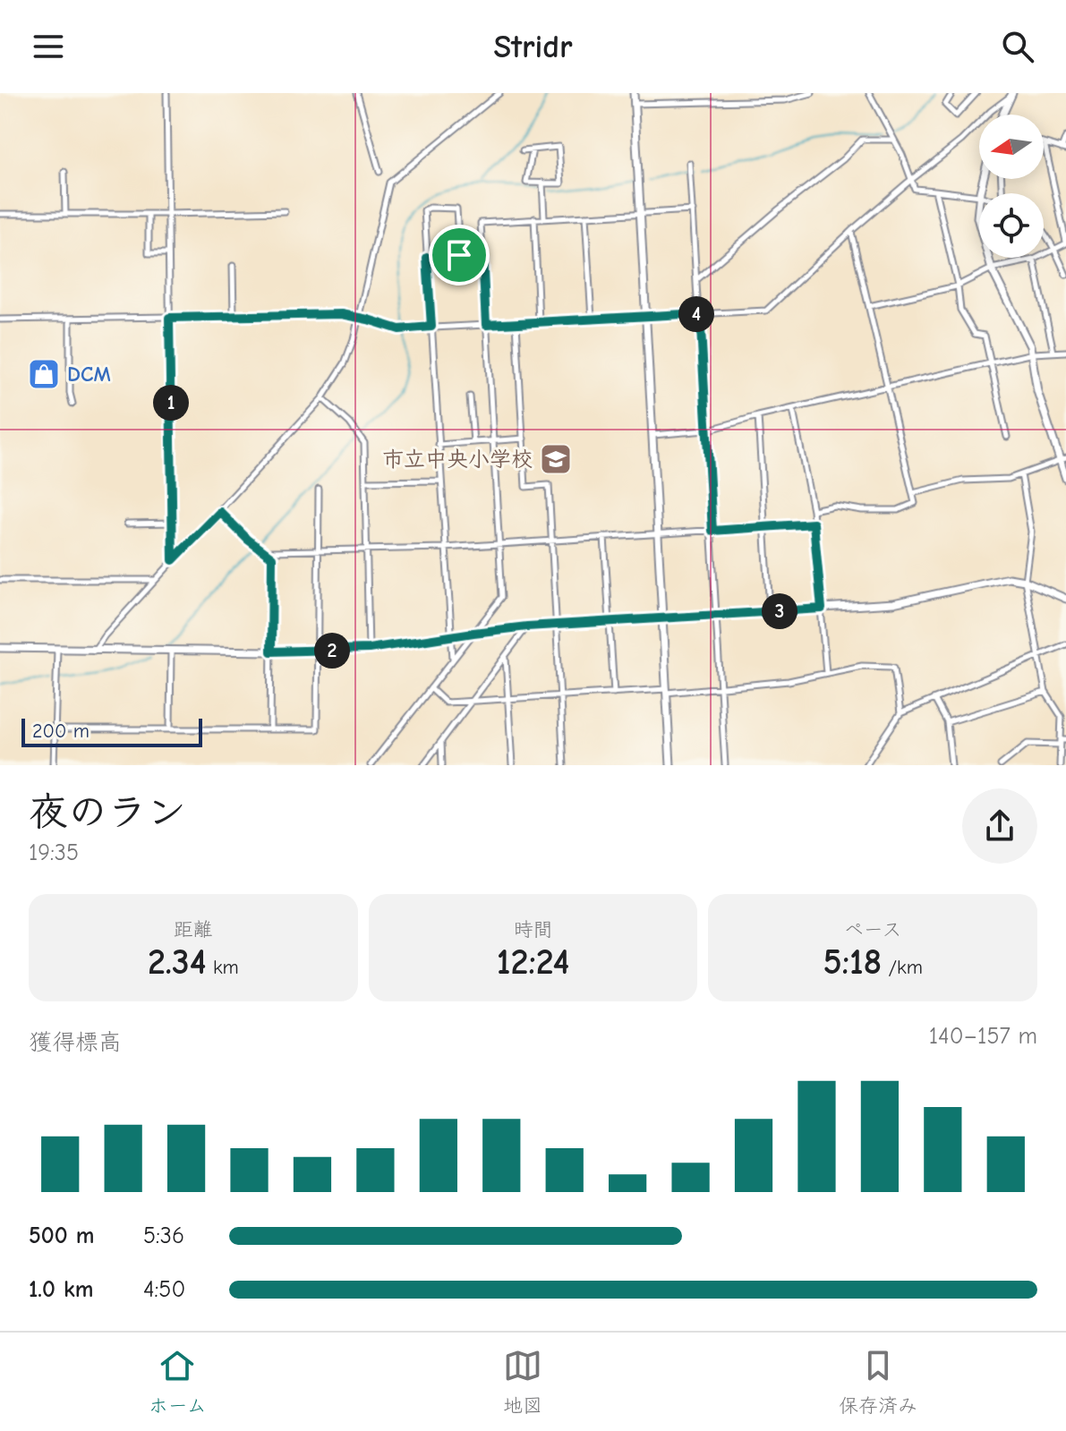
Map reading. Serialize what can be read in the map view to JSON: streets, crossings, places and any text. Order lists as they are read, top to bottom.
{
  "places": {
    "shop": ["DCM"],
    "school or university": ["市立中央小学校"]
  },
  "scale_bar": "200 m",
  "north": "left",
  "page": {
    "header": "Stridr",
    "pins": [
      "4",
      "1",
      "3",
      "2"
    ],
    "scale": "200 m",
    "heading": ["夜のラン", "19:35"],
    "stats": [
      ["距離", "2.34 km"],
      ["時間", "12:24"],
      ["ペース", "5:18 /km"]
    ],
    "chart": ["獲得標高", "140–157 m"],
    "list": [
      {
        "name": "500 m",
        "note": "5:36"
      },
      {
        "name": "1.0 km",
        "note": "4:50"
      }
    ],
    "tabs": ["ホーム", "地図", "保存済み"]
  }
}
